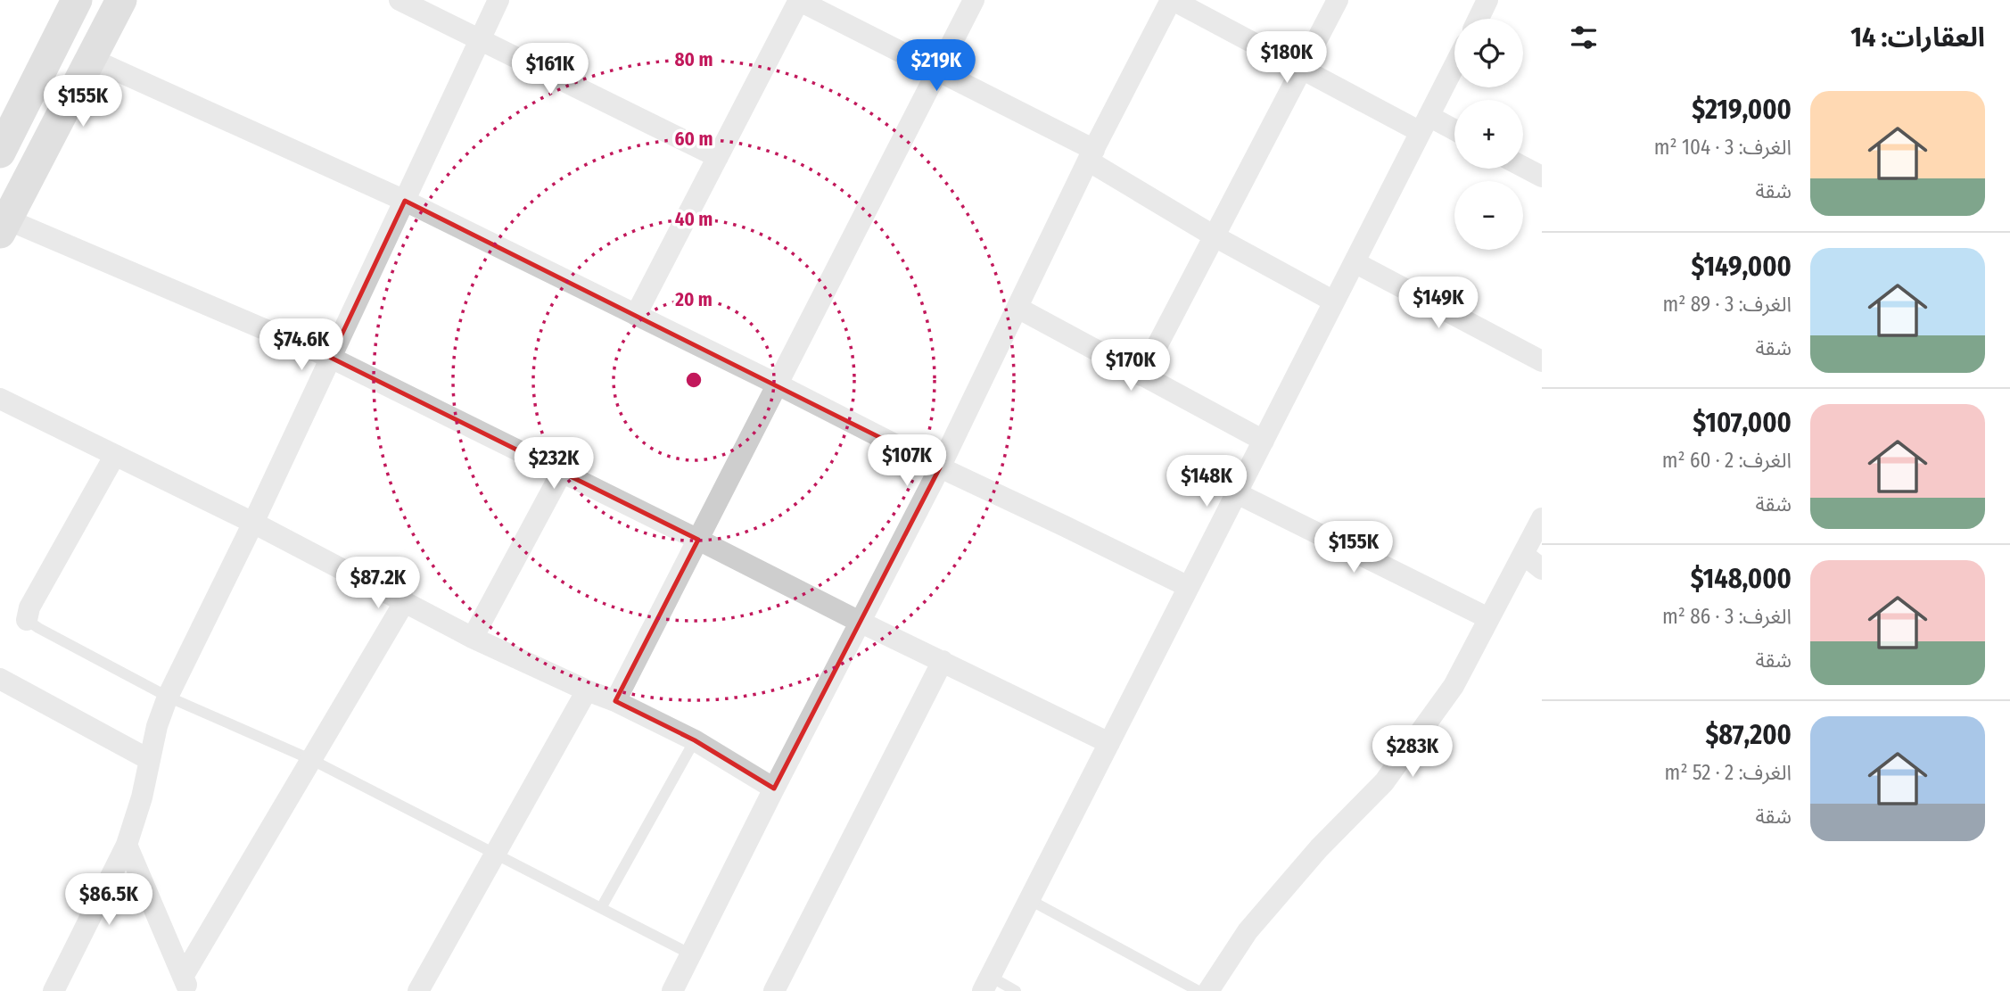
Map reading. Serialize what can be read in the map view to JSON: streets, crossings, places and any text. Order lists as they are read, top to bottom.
{
  "page": {
    "heading": "العقارات: 14",
    "map_buttons": ["+", "−"],
    "price": [
      "$180K",
      "$219K",
      "$161K",
      "$155K",
      "$149K",
      "$74.6K",
      "$170K",
      "$107K",
      "$232K",
      "$148K",
      "$155K",
      "$87.2K",
      "$283K",
      "$86.5K"
    ],
    "list": [
      {
        "name": "$219,000",
        "note": "الغرف: 3 · 104 m² · شقة"
      },
      {
        "name": "$149,000",
        "note": "الغرف: 3 · 89 m² · شقة"
      },
      {
        "name": "$107,000",
        "note": "الغرف: 2 · 60 m² · شقة"
      },
      {
        "name": "$148,000",
        "note": "الغرف: 3 · 86 m² · شقة"
      },
      {
        "name": "$87,200",
        "note": "الغرف: 2 · 52 m² · شقة"
      }
    ]
  },
  "rings": [
    "80 m",
    "60 m",
    "40 m",
    "20 m"
  ]
}
